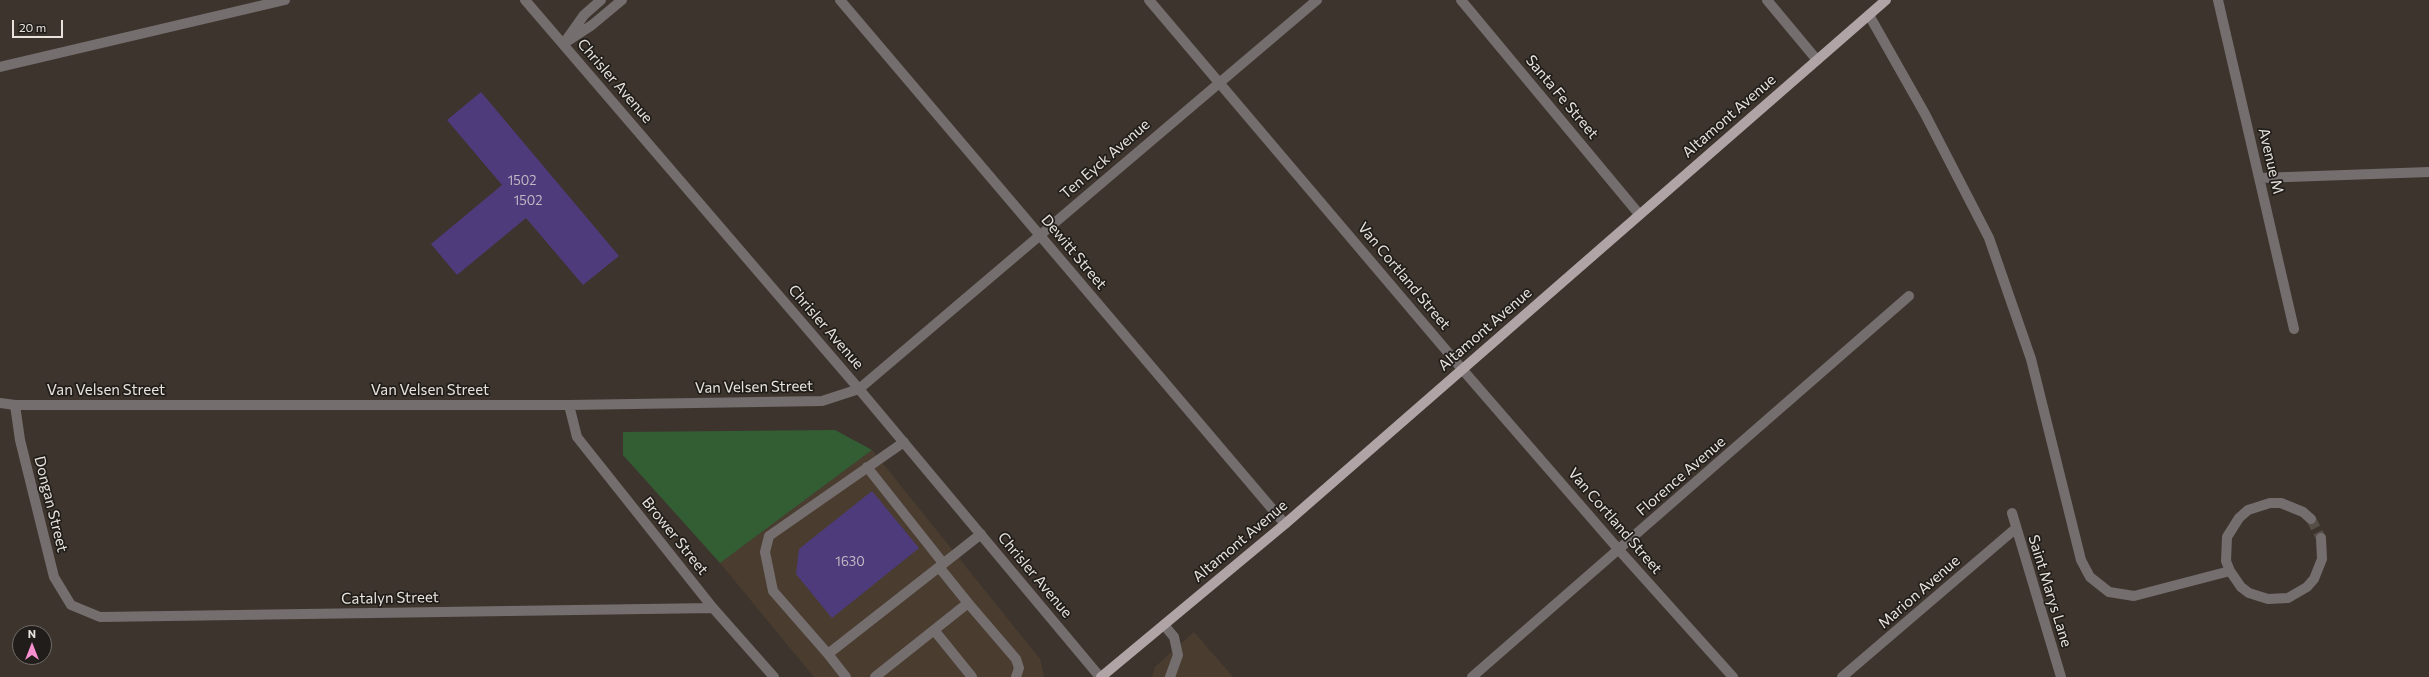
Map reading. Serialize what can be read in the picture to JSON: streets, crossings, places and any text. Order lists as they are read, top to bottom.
{
  "streets": {
    "main road": ["Altamont Avenue"],
    "street": [
      "Chrisler Avenue",
      "Santa Fe Street",
      "Ten Eyck Avenue",
      "Avenue M",
      "Dewitt Street",
      "Van Cortland Street",
      "Van Velsen Street",
      "Florence Avenue",
      "Dongan Street",
      "Brower Street",
      "Saint Marys Lane",
      "Marion Avenue",
      "Catalyn Street"
    ]
  },
  "crossings": [
    ["Chrisler Avenue", "Altamont Avenue"],
    ["Chrisler Avenue", "Ten Eyck Avenue"],
    ["Chrisler Avenue", "Van Velsen Street"],
    ["Santa Fe Street", "Altamont Avenue"],
    ["Altamont Avenue", "Dewitt Street"],
    ["Altamont Avenue", "Van Cortland Street"],
    ["Ten Eyck Avenue", "Dewitt Street"],
    ["Ten Eyck Avenue", "Van Cortland Street"],
    ["Ten Eyck Avenue", "Van Velsen Street"],
    ["Van Cortland Street", "Florence Avenue"],
    ["Van Velsen Street", "Dongan Street"],
    ["Van Velsen Street", "Brower Street"],
    ["Dongan Street", "Catalyn Street"],
    ["Brower Street", "Catalyn Street"],
    ["Saint Marys Lane", "Marion Avenue"]
  ],
  "house_numbers": ["1502", "1502", "1630"],
  "scale_bar": "20 m",
  "north": "top"
}
